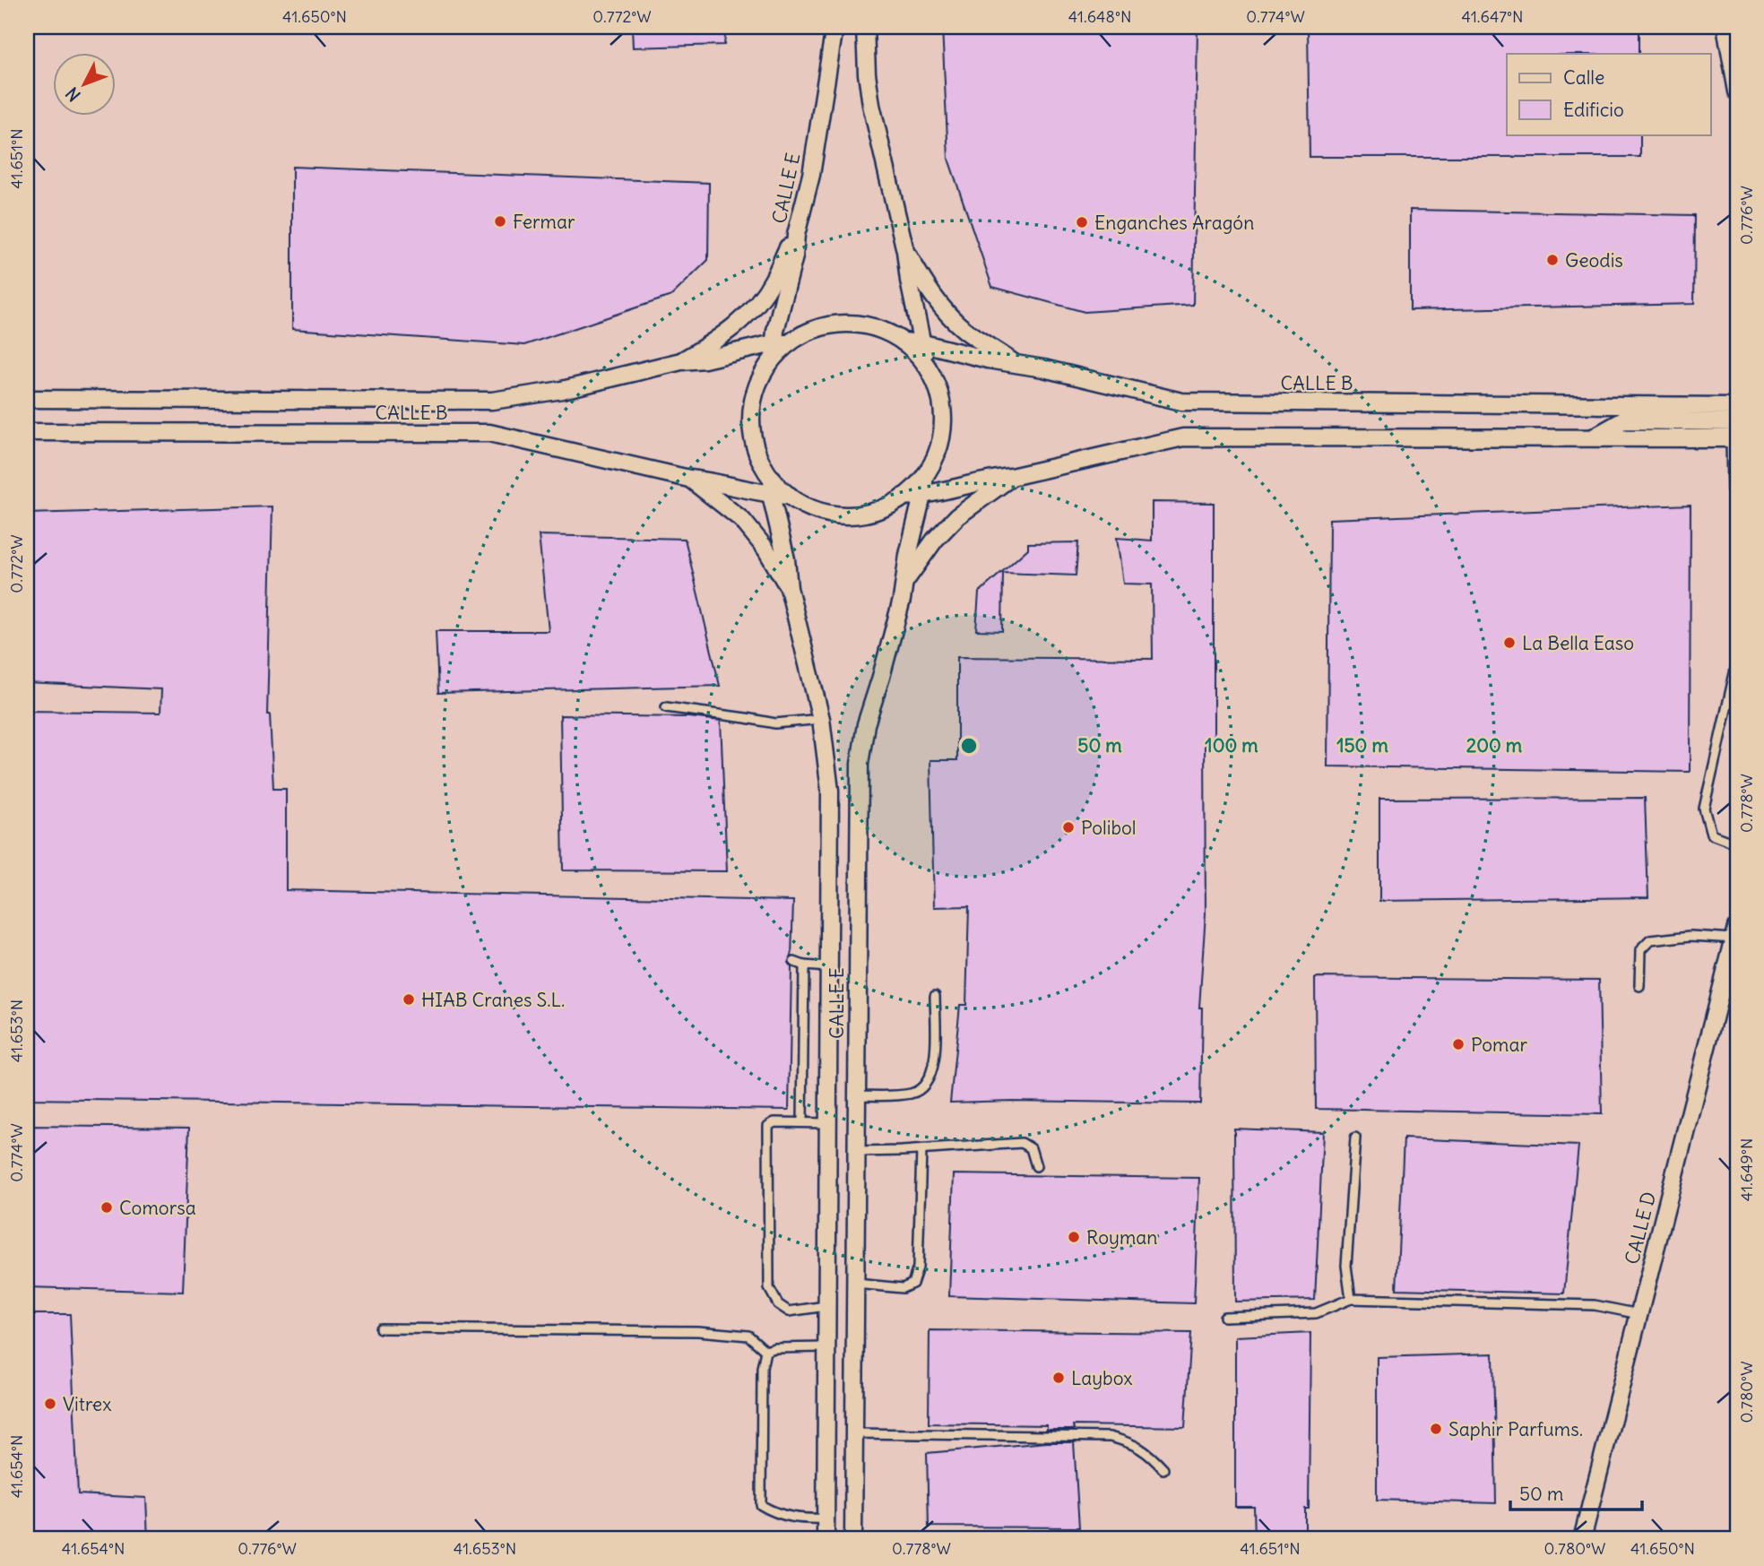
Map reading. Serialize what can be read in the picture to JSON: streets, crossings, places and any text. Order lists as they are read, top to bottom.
{
  "streets": {
    "street": ["CALLE E", "CALLE B", "CALLE D"]
  },
  "crossings": [
    ["CALLE E", "CALLE B"]
  ],
  "places": [
    "Fermar",
    "Enganches Aragón",
    "Geodis",
    "La Bella Easo",
    "Polibol",
    "HIAB Cranes S.L.",
    "Pomar",
    "Comorsa",
    "Royman",
    "Laybox",
    "Vitrex",
    "Saphir Parfums."
  ],
  "legend": ["Calle", "Edificio"],
  "scale_bar": "50 m",
  "north": "bottom left",
  "coordinates": [
    "41.650°N",
    "0.772°W",
    "41.648°N",
    "0.774°W",
    "41.647°N",
    "41.651°N",
    "0.776°W",
    "0.778°W",
    "41.653°N",
    "41.649°N",
    "0.780°W",
    "41.654°N"
  ],
  "rings": [
    "50 m",
    "100 m",
    "150 m",
    "200 m"
  ]
}
